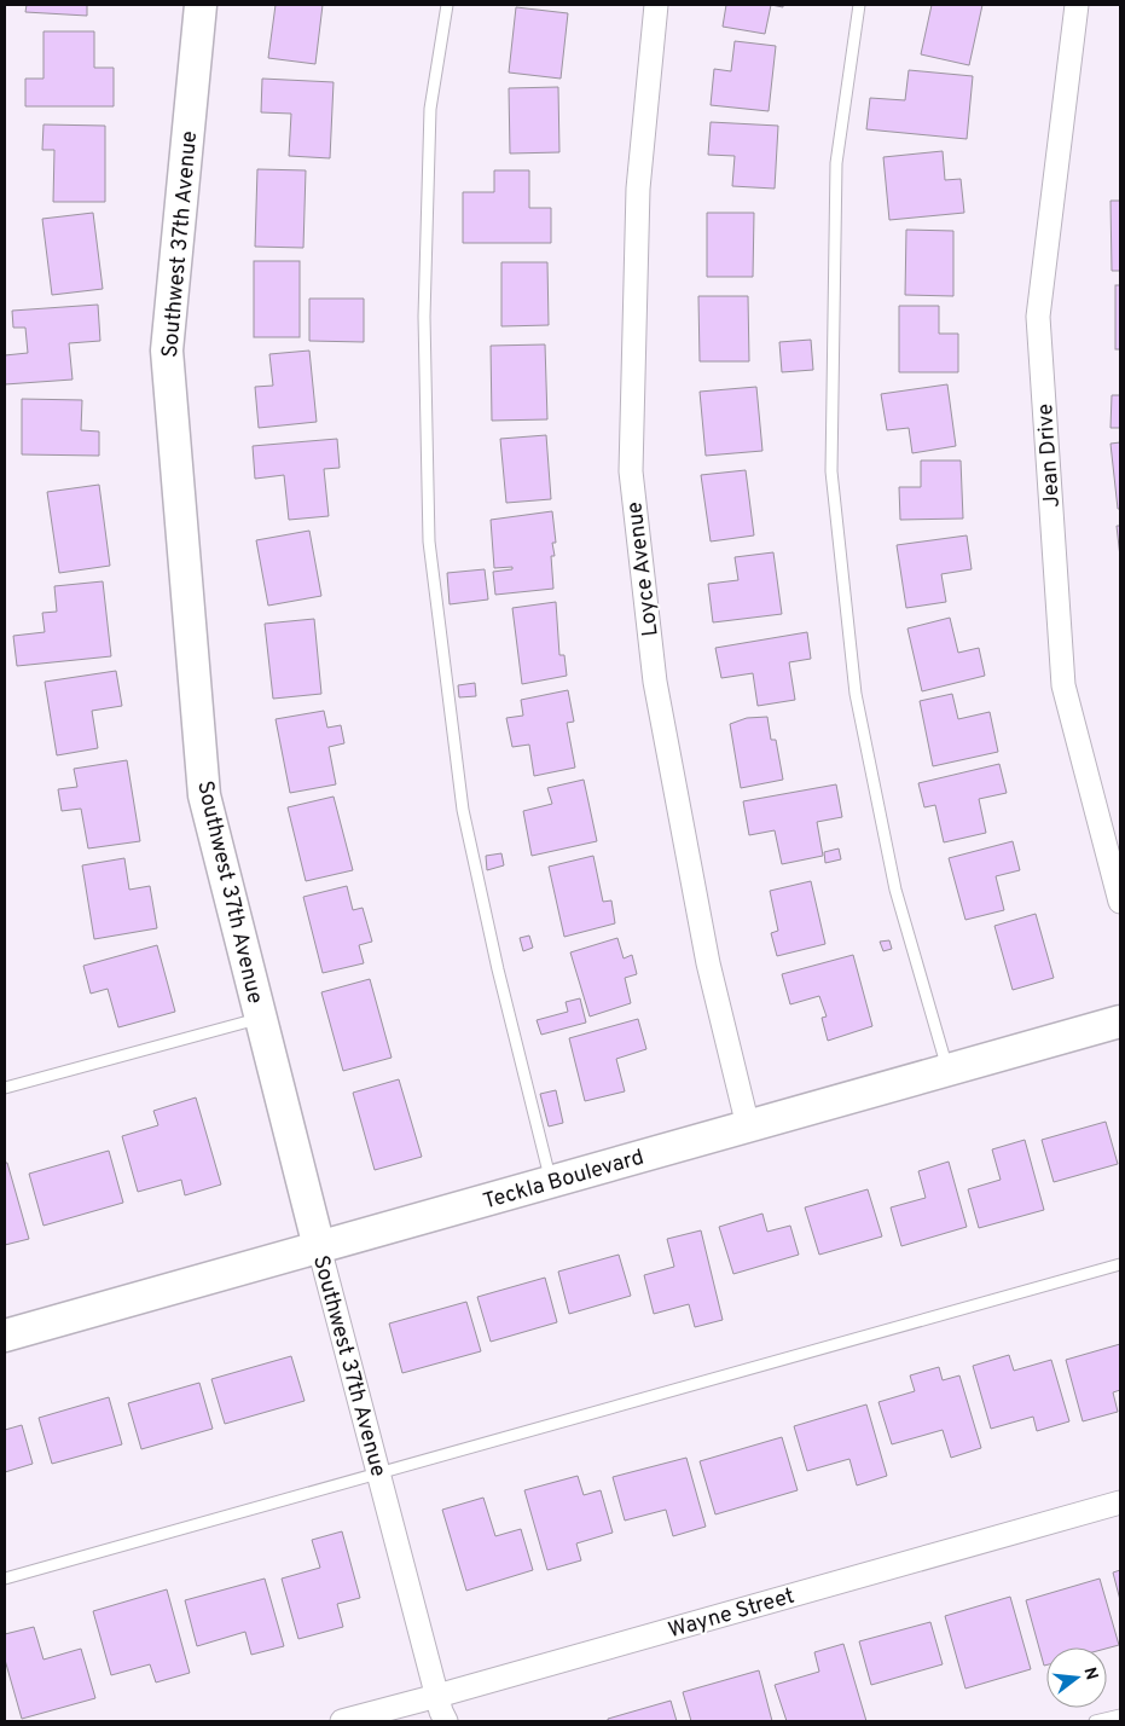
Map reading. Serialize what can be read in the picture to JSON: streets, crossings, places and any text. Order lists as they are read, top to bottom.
{
  "streets": {
    "street": [
      "Southwest 37th Avenue",
      "Jean Drive",
      "Loyce Avenue",
      "Teckla Boulevard",
      "Wayne Street"
    ]
  },
  "crossings": [
    ["Southwest 37th Avenue", "Teckla Boulevard"],
    ["Southwest 37th Avenue", "Wayne Street"],
    ["Loyce Avenue", "Teckla Boulevard"]
  ],
  "north": "right"
}
